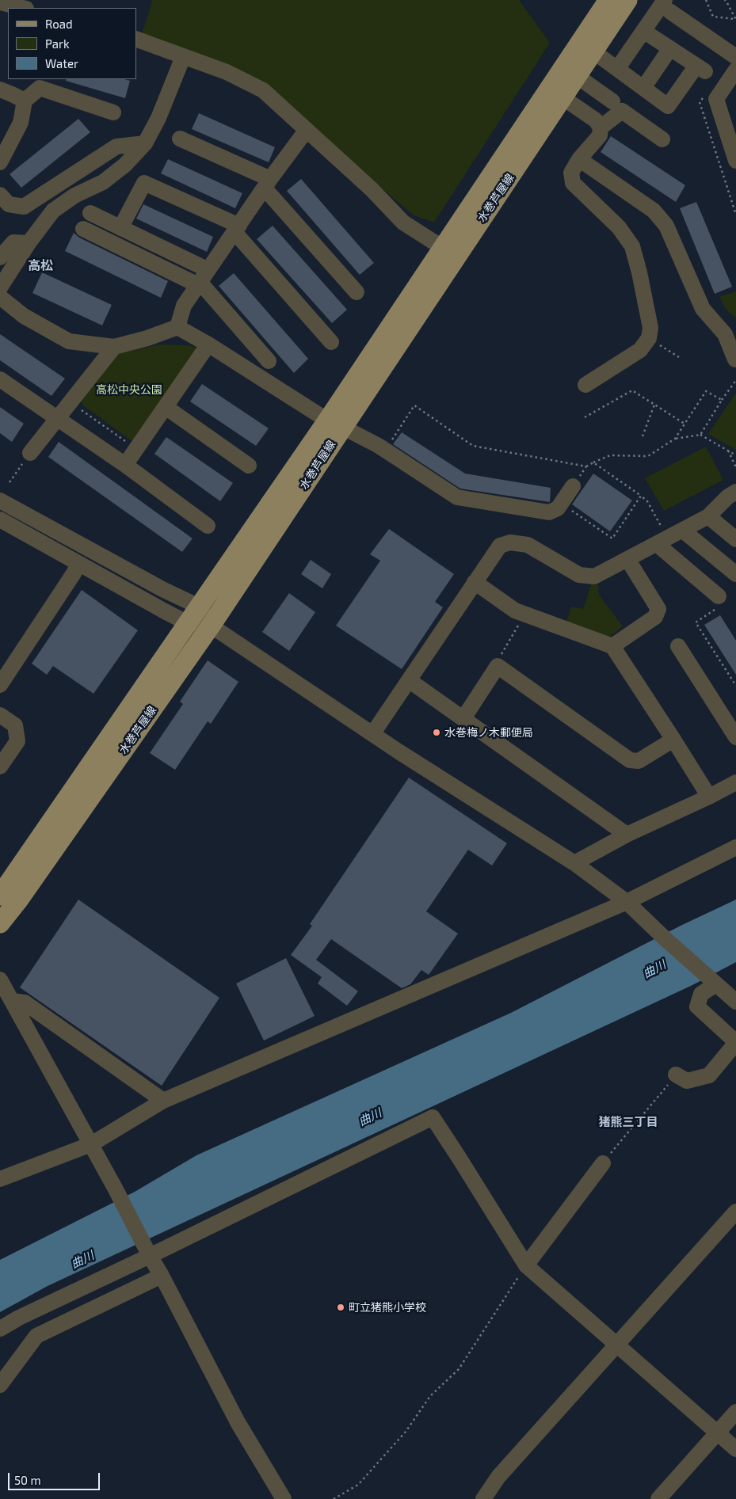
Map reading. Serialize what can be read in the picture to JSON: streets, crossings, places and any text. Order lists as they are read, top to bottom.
{
  "streets": {
    "main road": ["水巻芦屋線"]
  },
  "districts": ["高松", "猪熊三丁目"],
  "water": ["曲川"],
  "parks": ["高松中央公園"],
  "places": ["水巻梅ノ木郵便局", "町立猪熊小学校"],
  "legend": ["Road", "Park", "Water"],
  "scale_bar": "50 m"
}
